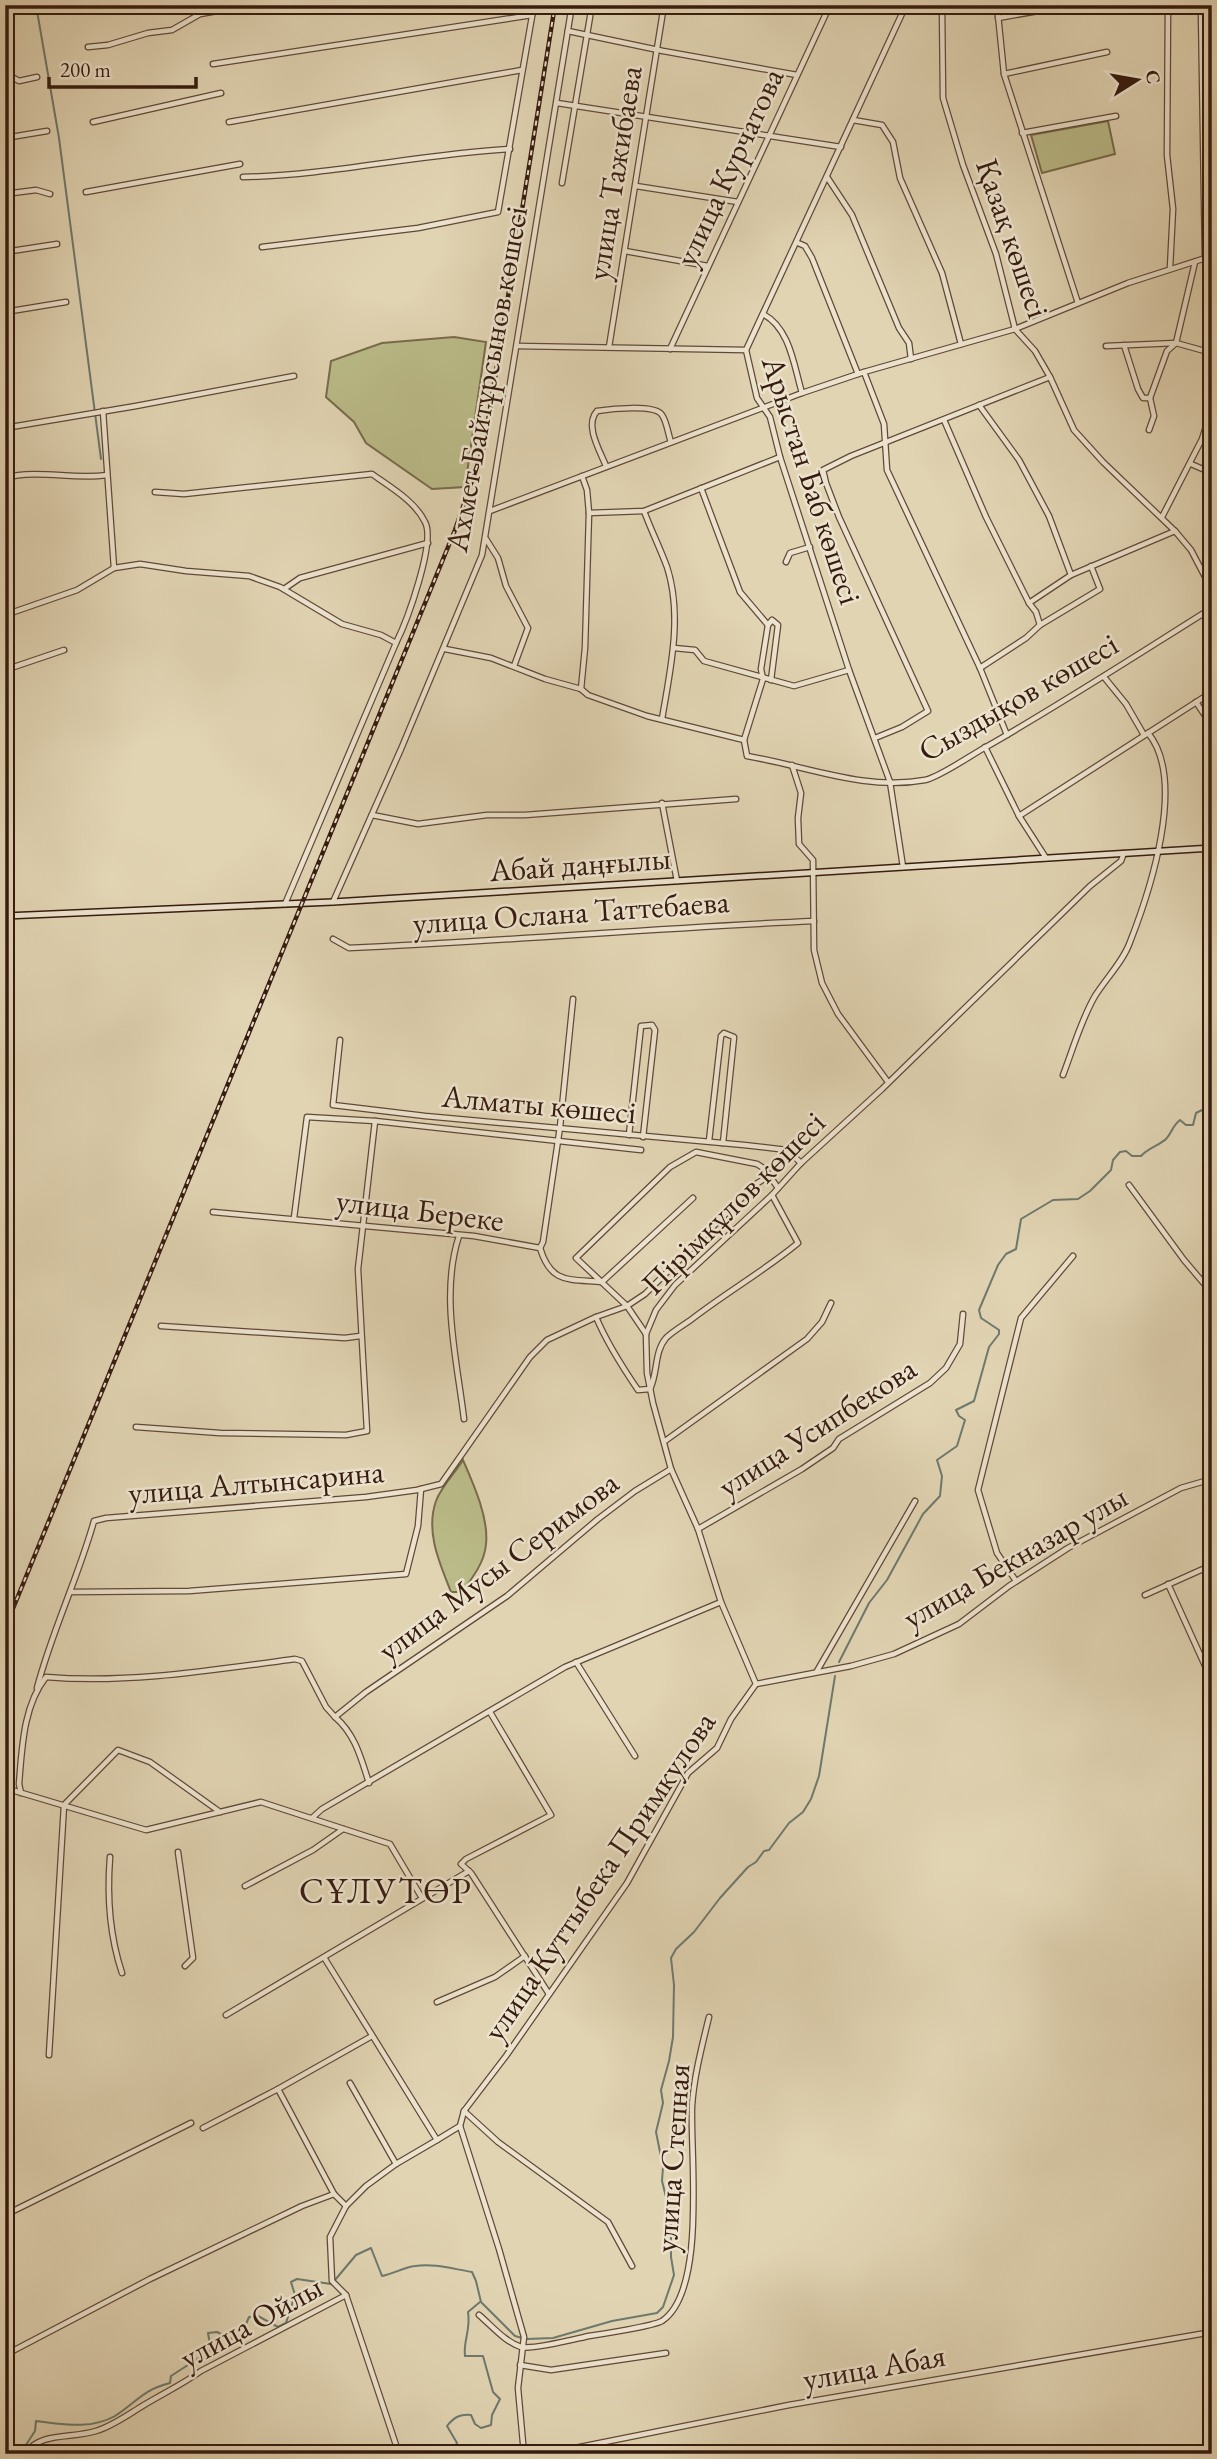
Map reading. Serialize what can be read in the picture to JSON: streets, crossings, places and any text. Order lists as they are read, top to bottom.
{
  "streets": {
    "street": [
      "улица Курчатова",
      "улица Тажибаева",
      "Қазақ көшесі",
      "Ахмет Байтұрсынов көшесі",
      "Арыстан Баб көшесі",
      "Сыздықов көшесі",
      "Абай даңғылы",
      "улица Ослана Таттебаева",
      "Алматы көшесі",
      "Пірімқұлов көшесі",
      "улица Береке",
      "улица Усипбекова",
      "улица Алтынсарина",
      "улица Бекназар улы",
      "улица Мусы Серимова",
      "улица Куттыбека Примкулова",
      "улица Степная",
      "улица Ойлы",
      "улица Абая"
    ]
  },
  "crossings": [
    ["Ахмет Байтұрсынов көшесі", "Сыздықов көшесі"],
    ["Ахмет Байтұрсынов көшесі", "Абай даңғылы"],
    ["Арыстан Баб көшесі", "Сыздықов көшесі"],
    ["Арыстан Баб көшесі", "Абай даңғылы"],
    ["Абай даңғылы", "Пірімқұлов көшесі"],
    ["Алматы көшесі", "Пірімқұлов көшесі"],
    ["Пірімқұлов көшесі", "улица Усипбекова"],
    ["Пірімқұлов көшесі", "улица Бекназар улы"],
    ["Пірімқұлов көшесі", "улица Мусы Серимова"],
    ["Пірімқұлов көшесі", "улица Куттыбека Примкулова"],
    ["улица Бекназар улы", "улица Куттыбека Примкулова"],
    ["улица Куттыбека Примкулова", "улица Ойлы"]
  ],
  "districts": ["СҰЛУТӨР"],
  "scale_bar": "200 m",
  "north": "right"
}
